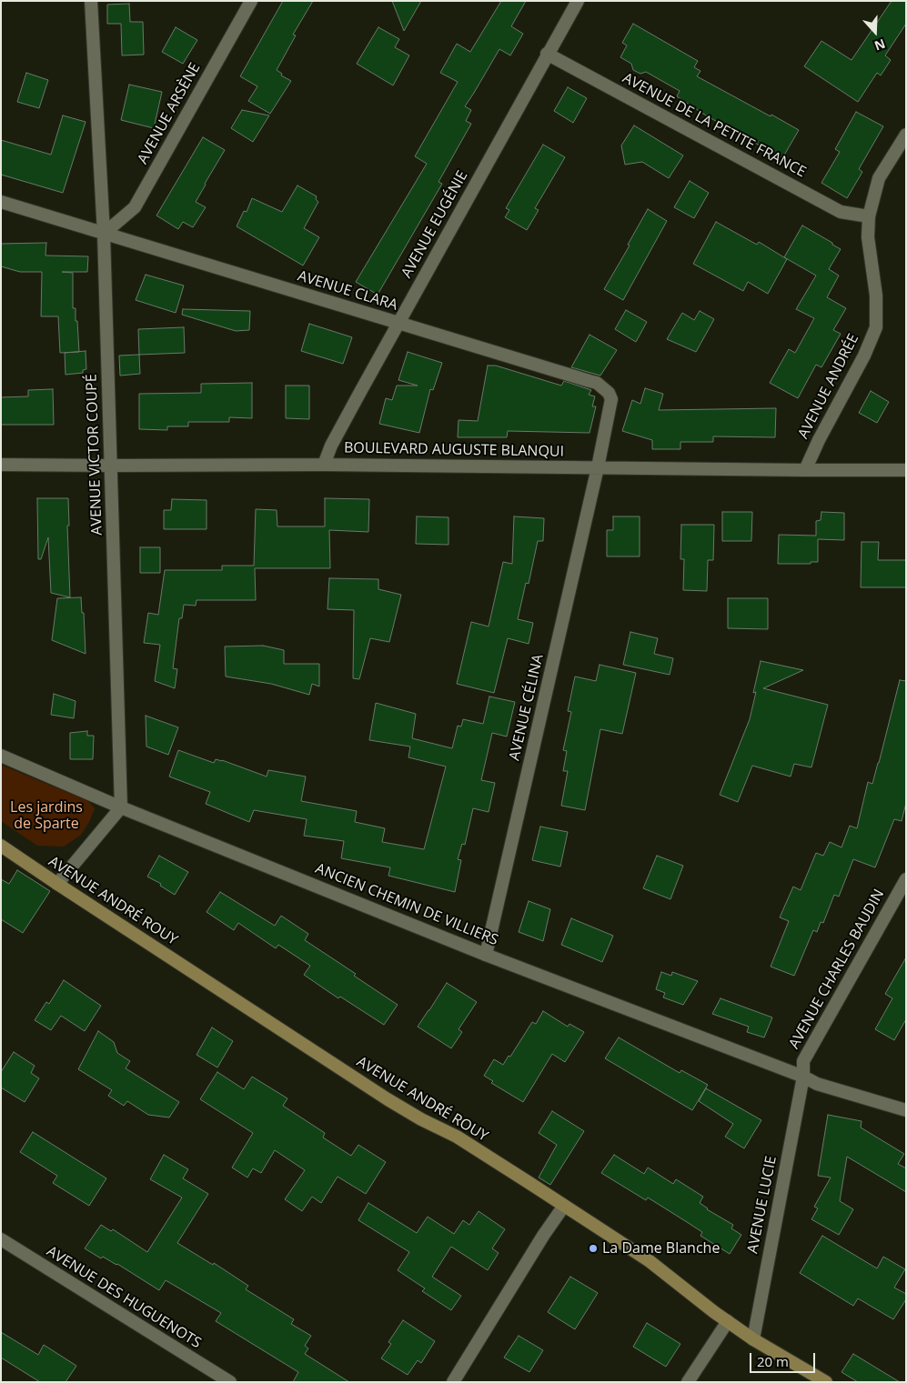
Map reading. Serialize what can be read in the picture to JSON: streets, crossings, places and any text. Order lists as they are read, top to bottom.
{
  "streets": {
    "main road": ["AVENUE ANDRÉ ROUY"],
    "street": [
      "AVENUE ARSÈNE",
      "AVENUE DE LA PETITE FRANCE",
      "AVENUE EUGÉNIE",
      "AVENUE CLARA",
      "AVENUE ANDRÉE",
      "BOULEVARD AUGUSTE BLANQUI",
      "AVENUE VICTOR COUPÉ",
      "AVENUE CÉLINA",
      "ANCIEN CHEMIN DE VILLIERS",
      "AVENUE CHARLES BAUDIN",
      "AVENUE LUCIE",
      "AVENUE DES HUGUENOTS"
    ]
  },
  "crossings": [
    ["AVENUE ARSÈNE", "AVENUE CLARA"],
    ["AVENUE ARSÈNE", "AVENUE VICTOR COUPÉ"],
    ["AVENUE DE LA PETITE FRANCE", "AVENUE EUGÉNIE"],
    ["AVENUE DE LA PETITE FRANCE", "AVENUE ANDRÉE"],
    ["AVENUE EUGÉNIE", "AVENUE CLARA"],
    ["AVENUE EUGÉNIE", "BOULEVARD AUGUSTE BLANQUI"],
    ["AVENUE CLARA", "BOULEVARD AUGUSTE BLANQUI"],
    ["AVENUE CLARA", "AVENUE VICTOR COUPÉ"],
    ["AVENUE CLARA", "AVENUE CÉLINA"],
    ["AVENUE ANDRÉE", "BOULEVARD AUGUSTE BLANQUI"],
    ["BOULEVARD AUGUSTE BLANQUI", "AVENUE VICTOR COUPÉ"],
    ["BOULEVARD AUGUSTE BLANQUI", "AVENUE CÉLINA"],
    ["AVENUE VICTOR COUPÉ", "ANCIEN CHEMIN DE VILLIERS"],
    ["AVENUE CÉLINA", "ANCIEN CHEMIN DE VILLIERS"],
    ["AVENUE ANDRÉ ROUY", "AVENUE LUCIE"],
    ["ANCIEN CHEMIN DE VILLIERS", "AVENUE CHARLES BAUDIN"],
    ["ANCIEN CHEMIN DE VILLIERS", "AVENUE LUCIE"],
    ["AVENUE CHARLES BAUDIN", "AVENUE LUCIE"]
  ],
  "parks": ["Les jardins de Sparte"],
  "places": ["La Dame Blanche"],
  "scale_bar": "20 m",
  "north": "bottom"
}
